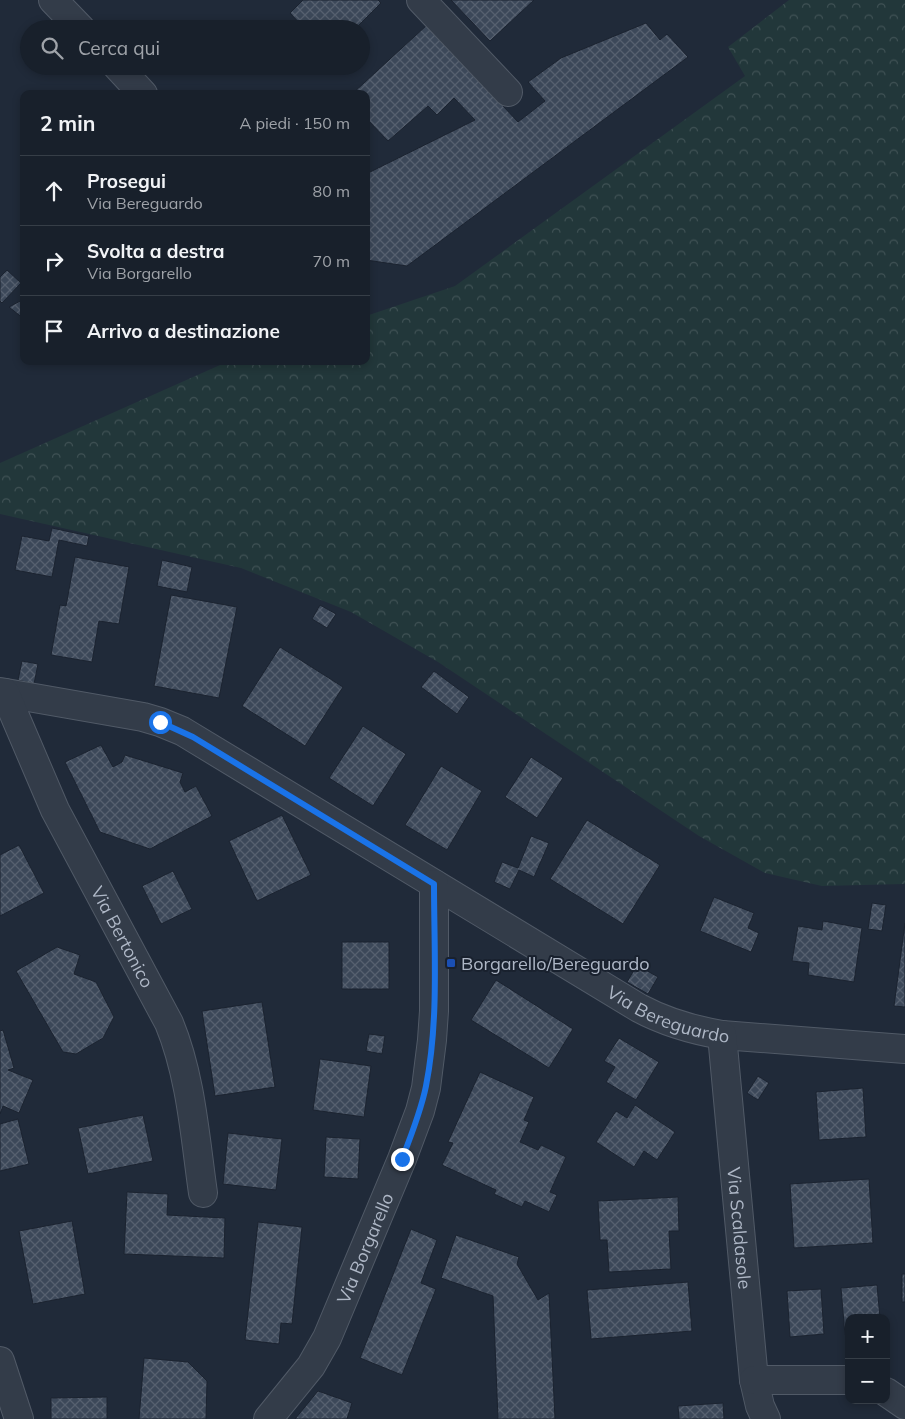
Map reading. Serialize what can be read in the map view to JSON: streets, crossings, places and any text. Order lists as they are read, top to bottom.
{
  "streets": {
    "street": [
      "Via Bertonico",
      "Via Bereguardo",
      "Via Scaldasole",
      "Via Borgarello"
    ]
  },
  "crossings": [
    ["Via Bertonico", "Via Bereguardo"],
    ["Via Bereguardo", "Via Scaldasole"],
    ["Via Bereguardo", "Via Borgarello"]
  ],
  "places": {
    "transit": ["Borgarello/Bereguardo"]
  },
  "page": {
    "search": "Cerca qui",
    "heading": ["2 min", "A piedi · 150 m"],
    "list": [
      ["Prosegui", "Via Bereguardo", "80 m"],
      ["Svolta a destra", "Via Borgarello", "70 m"],
      "Arrivo a destinazione"
    ],
    "map_buttons": ["+", "−"]
  }
}
